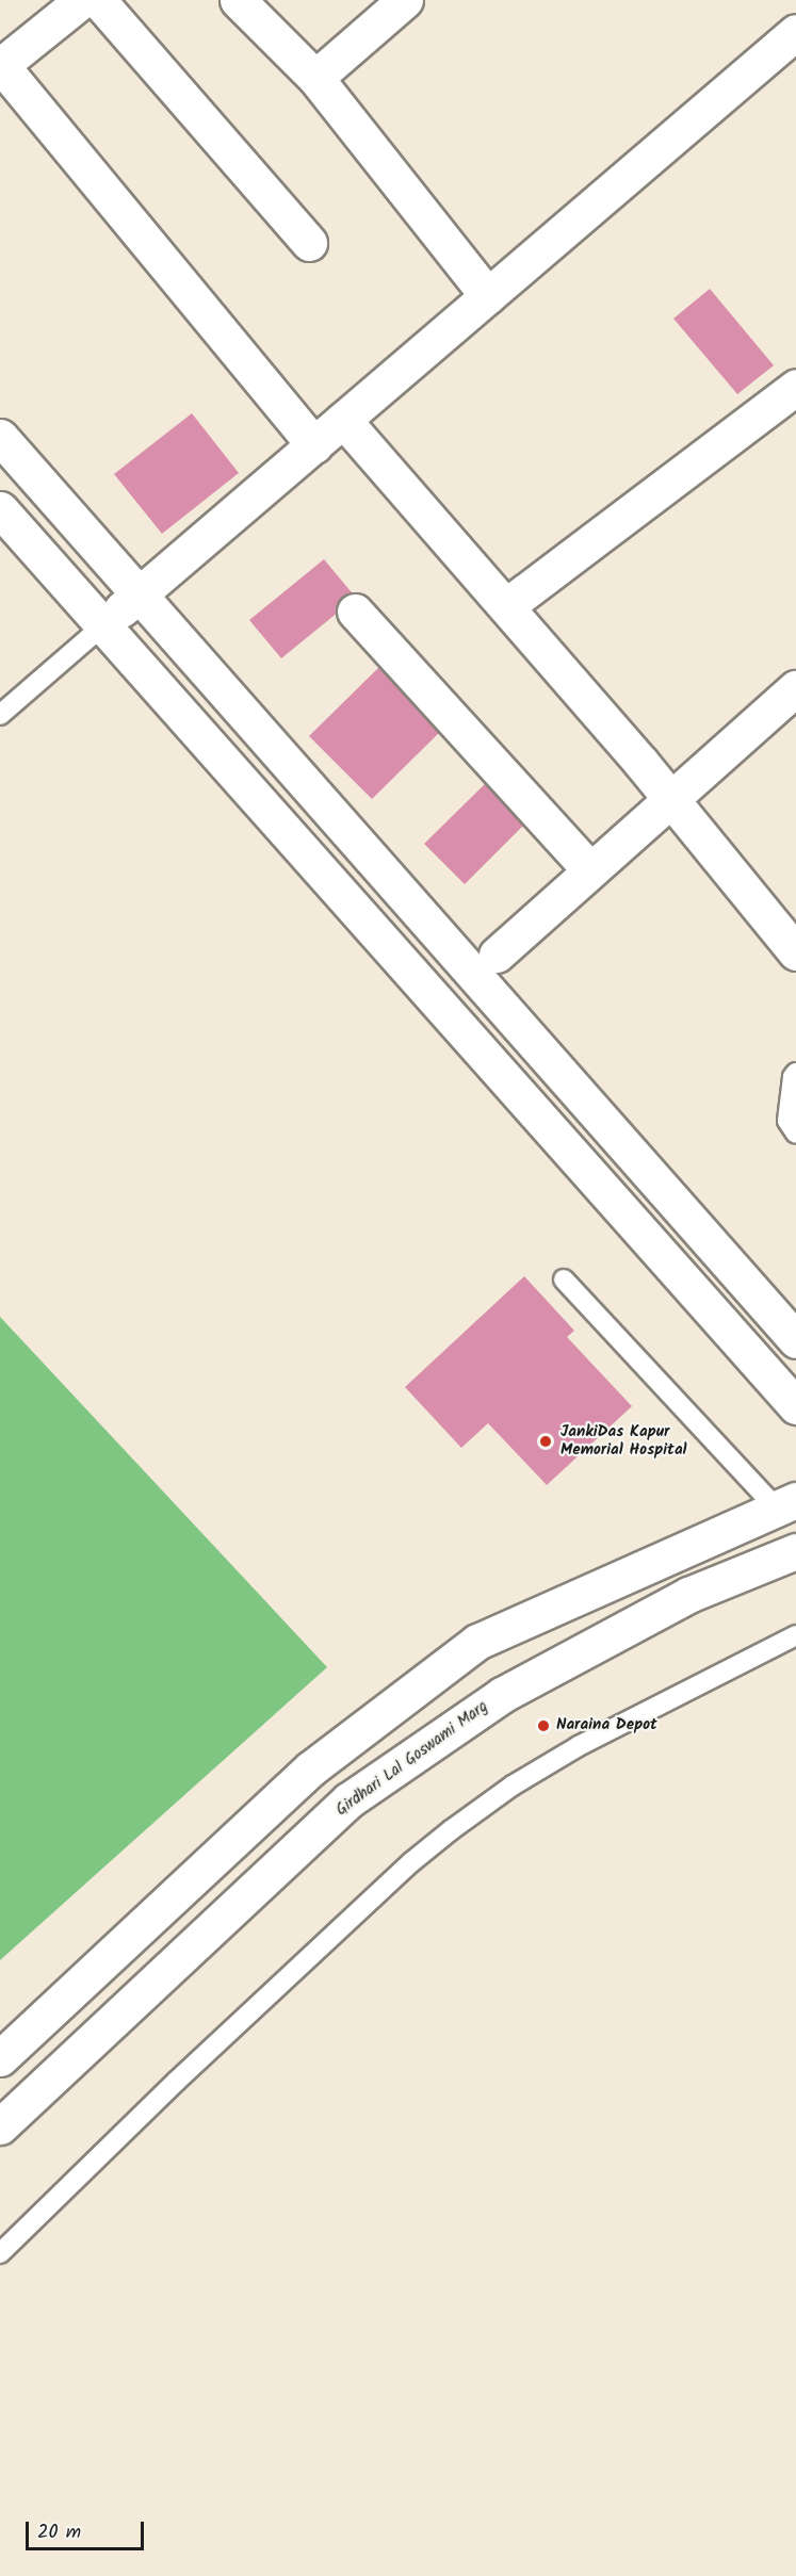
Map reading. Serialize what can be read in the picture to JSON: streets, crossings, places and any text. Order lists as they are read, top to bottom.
{
  "streets": {
    "street": ["Girdhari Lal Goswami Marg"]
  },
  "places": ["JankiDas Kapur Memorial Hospital", "Naraina Depot"],
  "scale_bar": "20 m"
}
